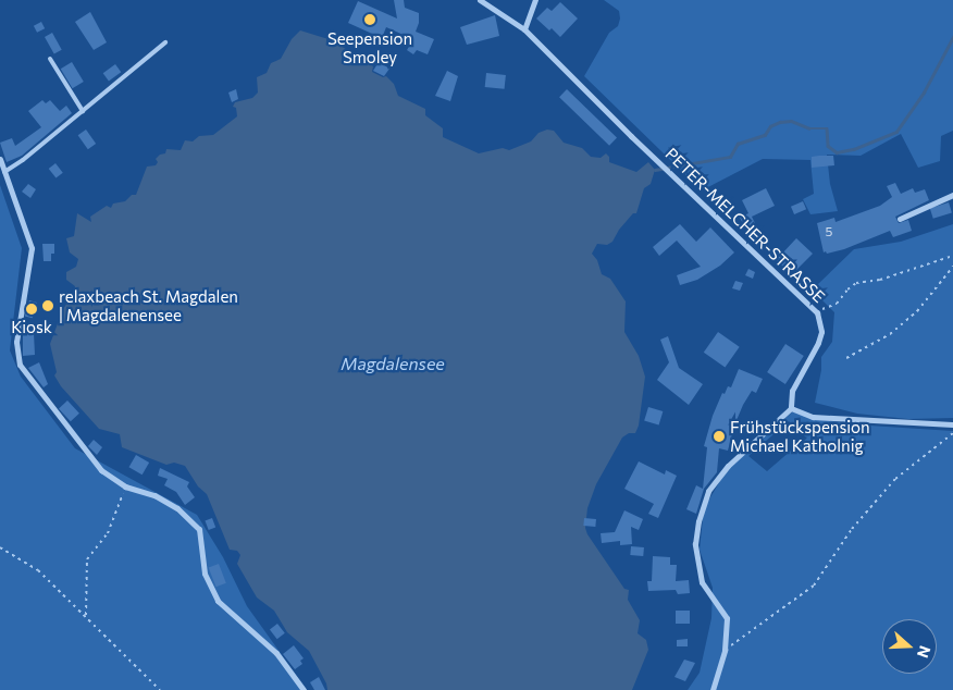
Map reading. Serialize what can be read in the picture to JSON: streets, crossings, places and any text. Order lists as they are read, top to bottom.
{
  "streets": {
    "street": ["PETER-MELCHER-STRASSE"]
  },
  "water": ["Magdalensee"],
  "places": [
    "Seepension Smoley",
    "relaxbeach St. Magdalen | Magdalenensee",
    "Kiosk",
    "Frühstückspension Michael Katholnig"
  ],
  "house_numbers": ["5"],
  "north": "right"
}
